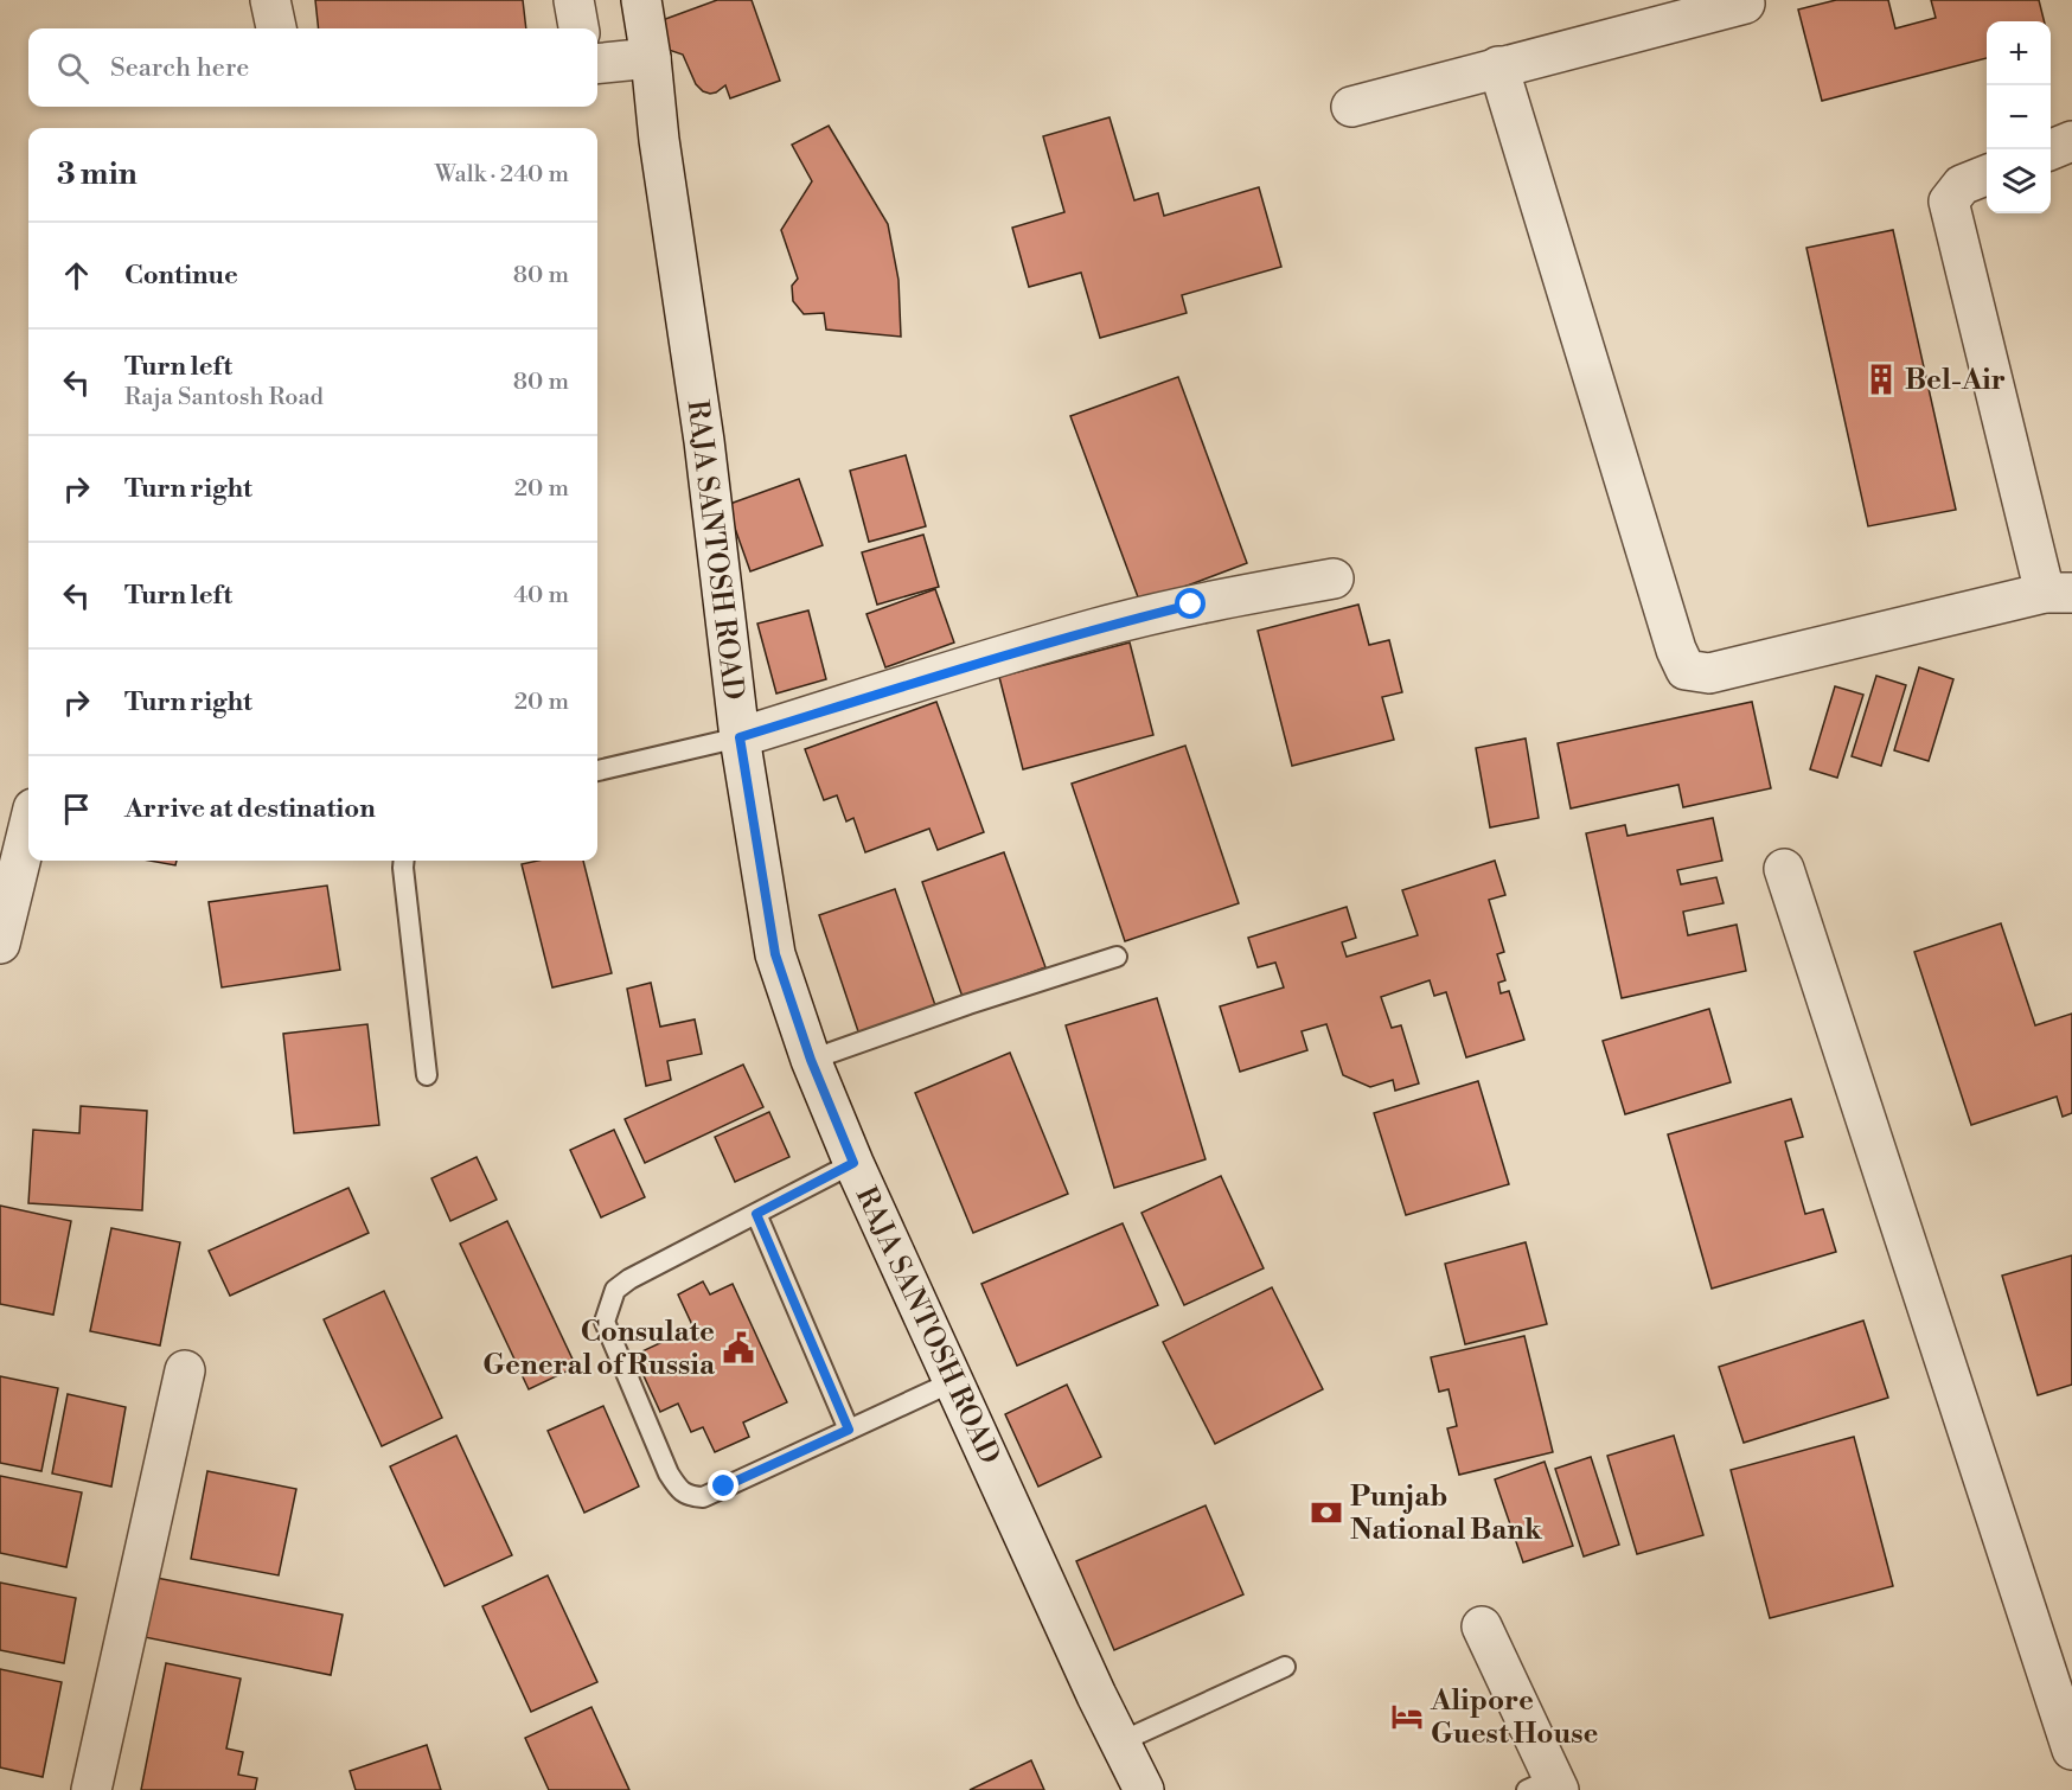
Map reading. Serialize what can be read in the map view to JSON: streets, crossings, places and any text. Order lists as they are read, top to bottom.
{
  "streets": {
    "street": ["RAJA SANTOSH ROAD"]
  },
  "places": {
    "building": ["Bel-Air"],
    "public building": ["Consulate General of Russia"],
    "bank": ["Punjab National Bank"],
    "hotel": ["Alipore Guest House"]
  },
  "page": {
    "map_buttons": ["+", "−"],
    "search": "Search here",
    "heading": ["3 min", "Walk · 240 m"],
    "list": [
      ["Continue", "80 m"],
      ["Turn left", "Raja Santosh Road", "80 m"],
      ["Turn right", "20 m"],
      ["Turn left", "40 m"],
      ["Turn right", "20 m"],
      "Arrive at destination"
    ]
  }
}
